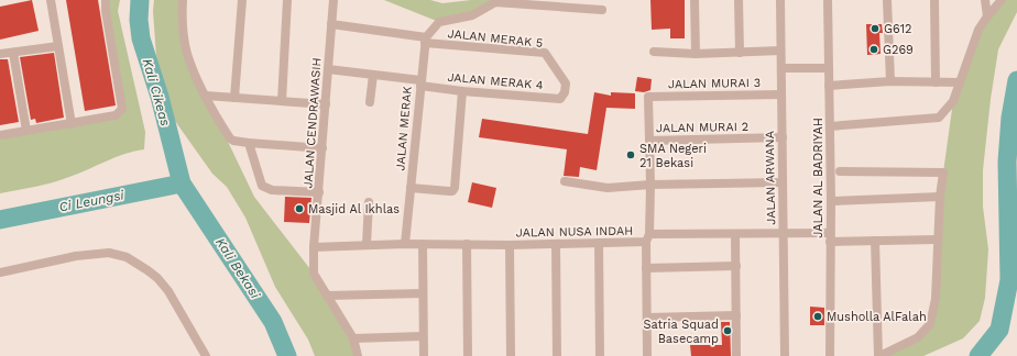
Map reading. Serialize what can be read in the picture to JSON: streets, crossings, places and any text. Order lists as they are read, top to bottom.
{
  "streets": {
    "street": [
      "JALAN MERAK 5",
      "JALAN MERAK 4",
      "JALAN MURAI 3",
      "JALAN CENDRAWASIH",
      "JALAN MURAI 2",
      "JALAN MERAK",
      "JALAN ARWANA",
      "JALAN AL BADRIYAH",
      "JALAN NUSA INDAH"
    ]
  },
  "crossings": [
    ["JALAN MERAK 5", "JALAN MERAK 4"],
    ["JALAN MERAK 5", "JALAN MERAK"],
    ["JALAN MERAK 4", "JALAN CENDRAWASIH"],
    ["JALAN MERAK 4", "JALAN MERAK"],
    ["JALAN MURAI 3", "JALAN MURAI 2"],
    ["JALAN MURAI 3", "JALAN ARWANA"],
    ["JALAN CENDRAWASIH", "JALAN NUSA INDAH"],
    ["JALAN MURAI 2", "JALAN ARWANA"],
    ["JALAN MERAK", "JALAN NUSA INDAH"],
    ["JALAN ARWANA", "JALAN NUSA INDAH"],
    ["JALAN AL BADRIYAH", "JALAN NUSA INDAH"]
  ],
  "water": ["Kali Cikeas", "Ci Leungsi", "Kali Bekasi"],
  "places": [
    "G612",
    "G269",
    "SMA Negeri 21 Bekasi",
    "Masjid Al Ikhlas",
    "Musholla AlFalah",
    "Satria Squad Basecamp"
  ]
}
